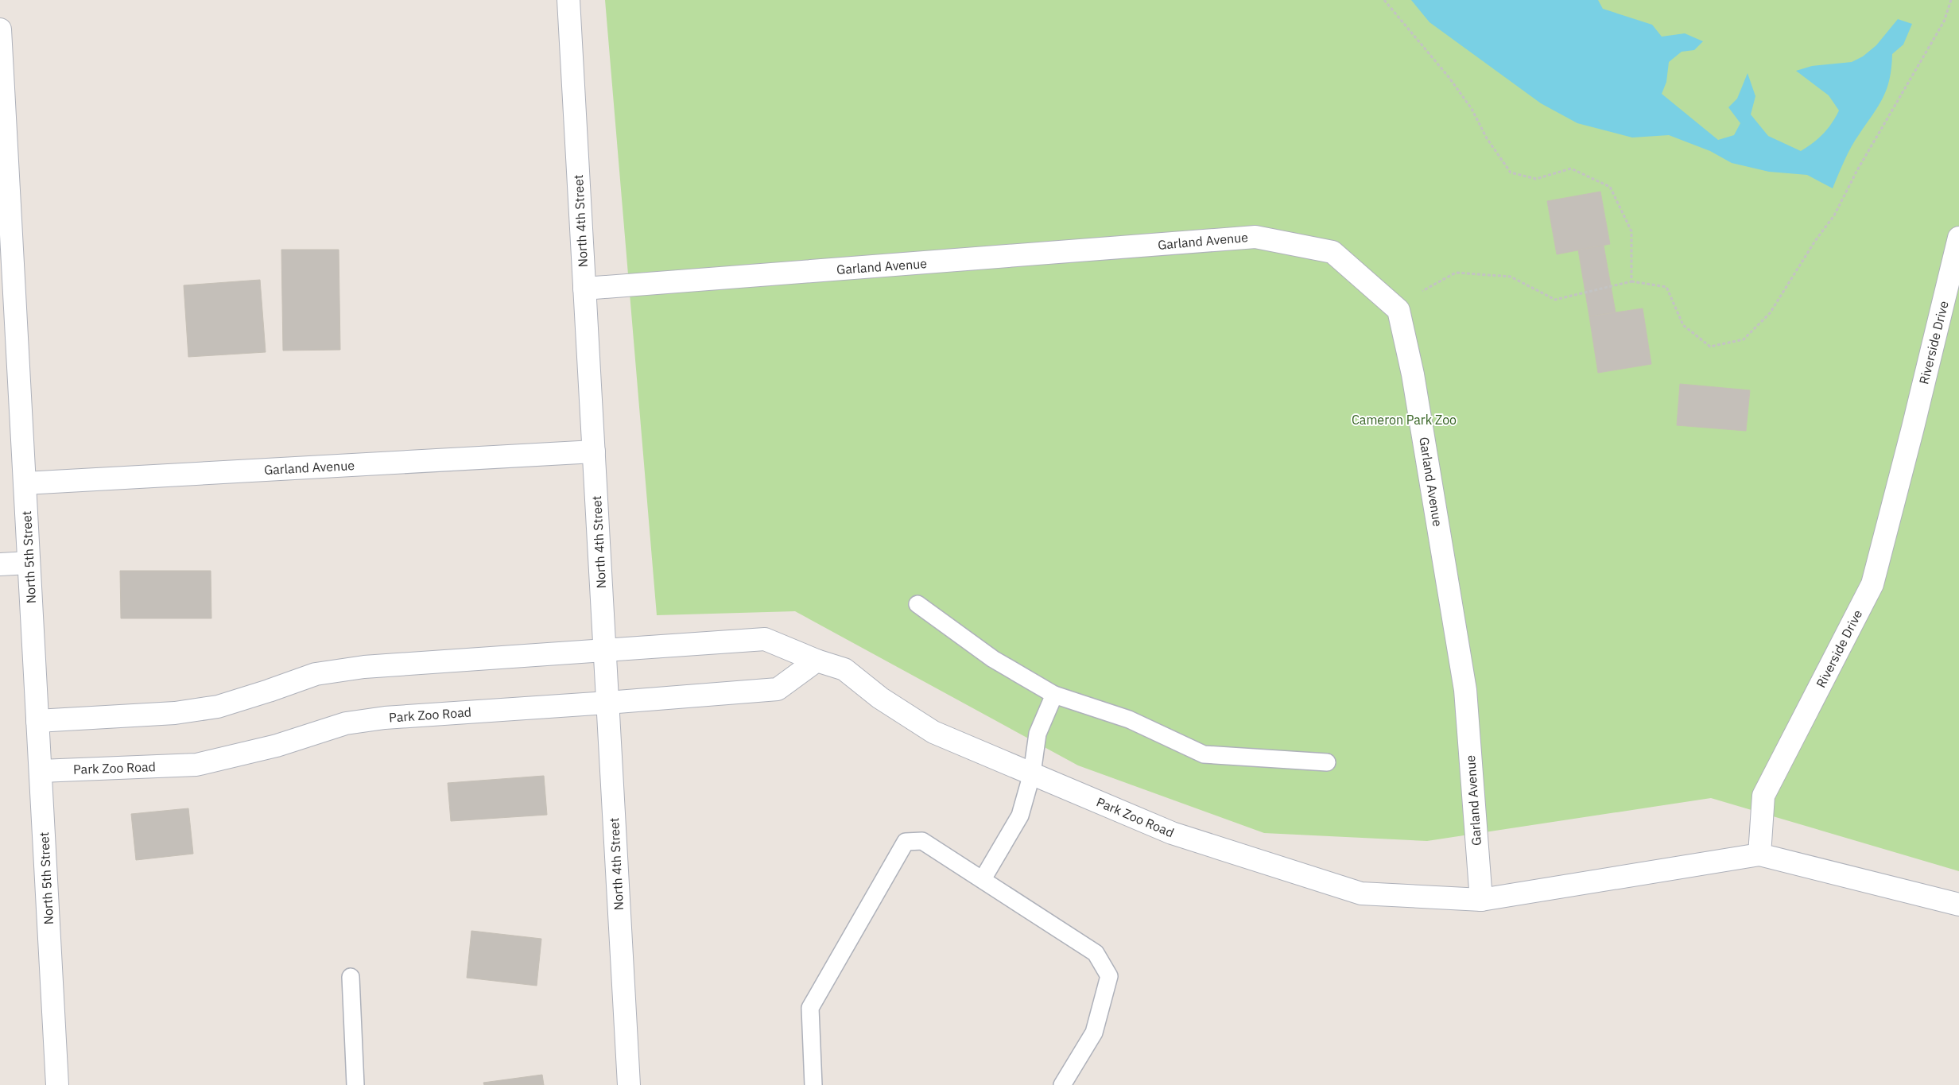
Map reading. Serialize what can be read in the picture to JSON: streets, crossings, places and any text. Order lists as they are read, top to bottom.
{
  "streets": {
    "street": [
      "North 4th Street",
      "Garland Avenue",
      "Riverside Drive",
      "North 5th Street",
      "Park Zoo Road"
    ]
  },
  "crossings": [
    ["North 4th Street", "Garland Avenue"],
    ["North 4th Street", "Park Zoo Road"],
    ["Garland Avenue", "North 5th Street"],
    ["Garland Avenue", "Park Zoo Road"],
    ["North 5th Street", "Park Zoo Road"]
  ],
  "parks": ["Cameron Park Zoo"]
}
